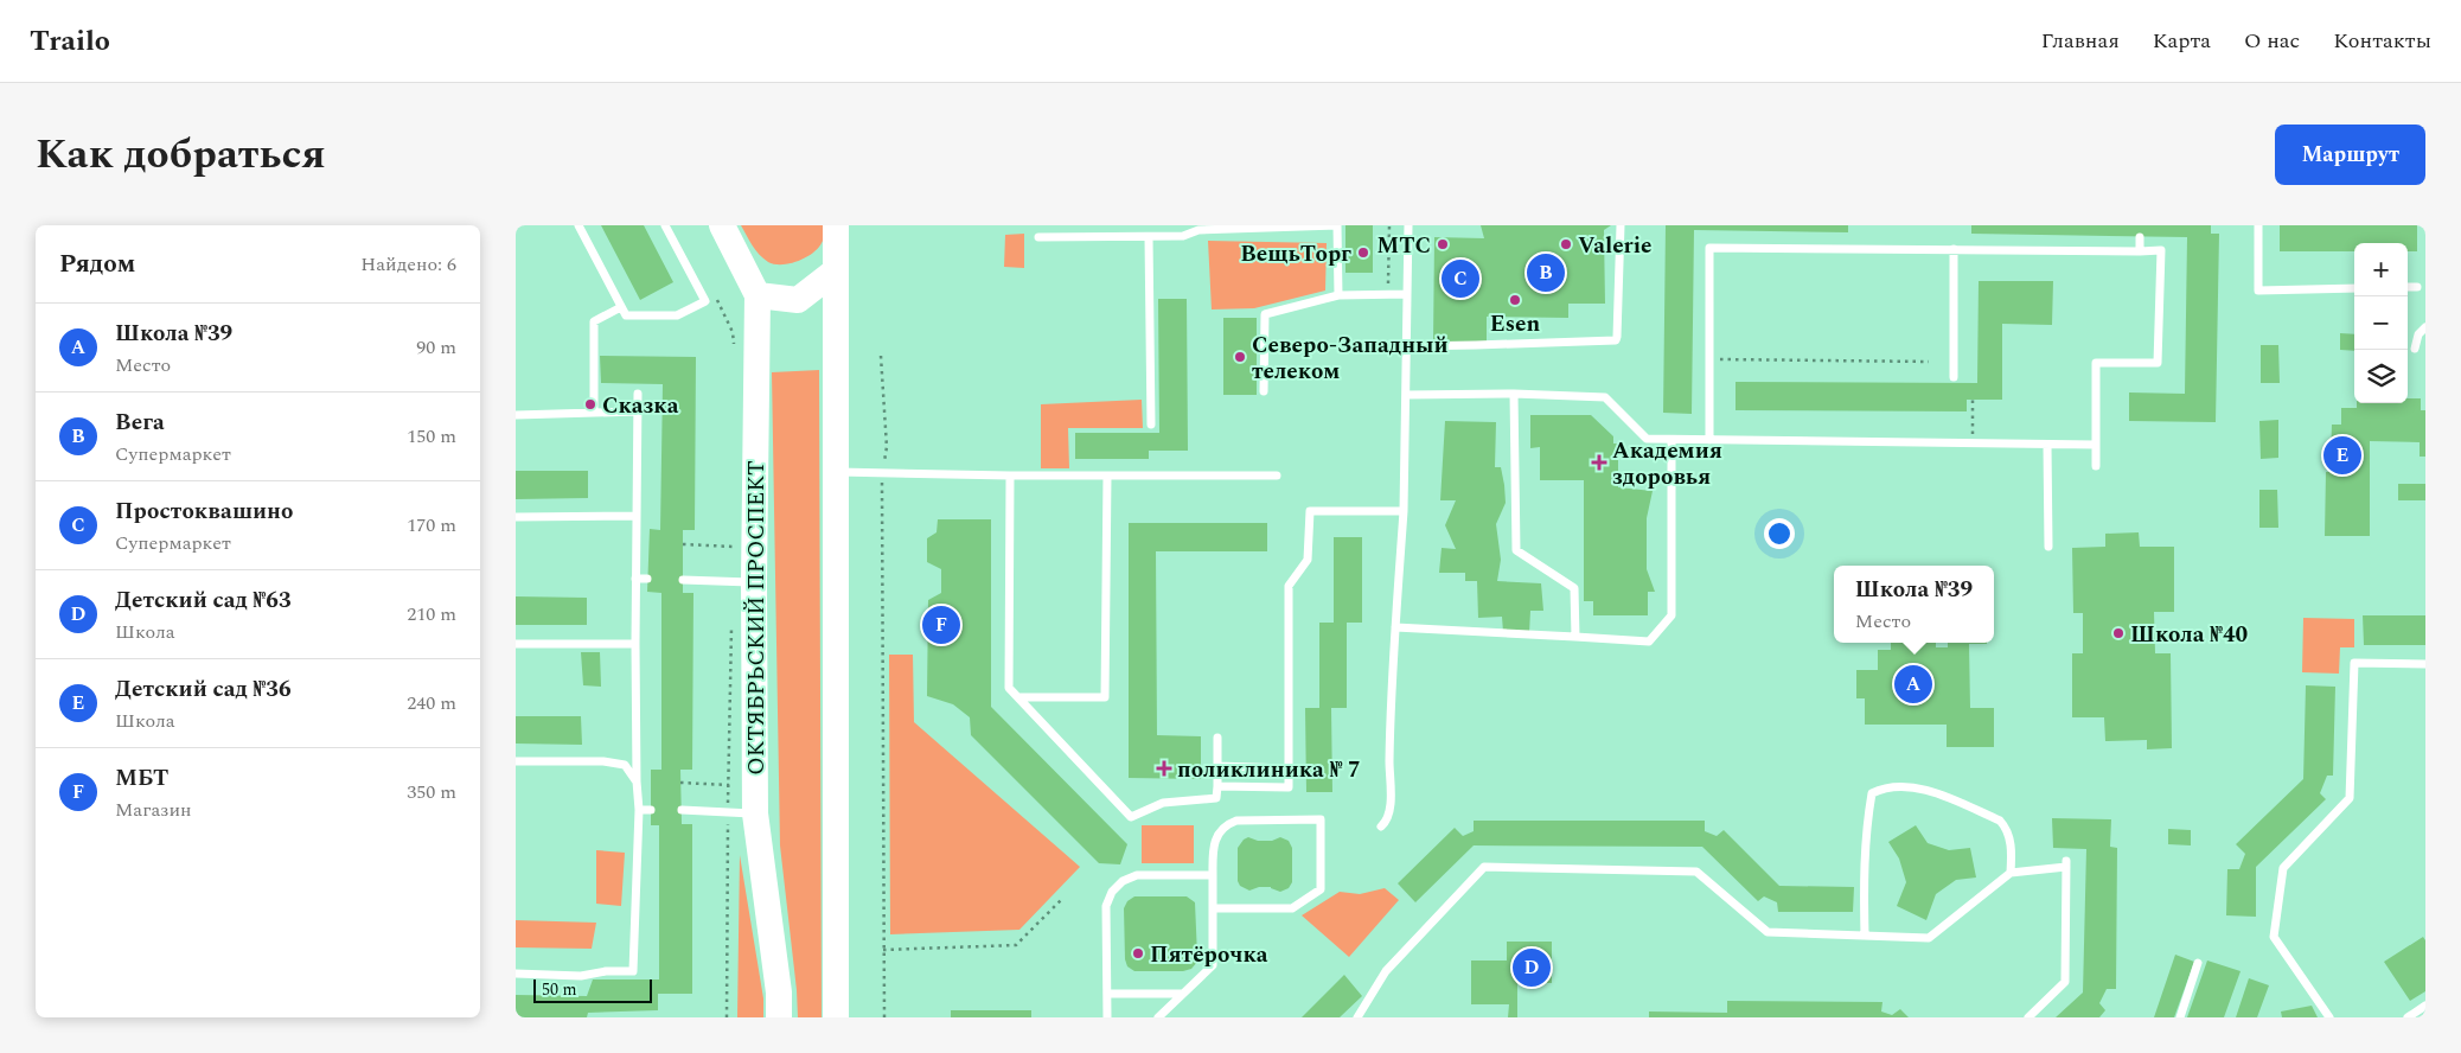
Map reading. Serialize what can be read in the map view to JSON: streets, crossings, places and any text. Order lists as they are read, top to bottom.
{
  "streets": {
    "main road": ["ОКТЯБРЬСКИЙ ПРОСПЕКТ"]
  },
  "places": {
    "other": [
      "МТС",
      "Valerie",
      "ВещьТорг",
      "Esen",
      "Северо-Западный телеком",
      "Сказка",
      "Школа №40",
      "Пятёрочка"
    ],
    "health": ["Академия здоровья", "поликлиника № 7"]
  },
  "scale_bar": "50 m",
  "page": {
    "header": "Trailo",
    "nav": [
      "Главная",
      "Карта",
      "О нас",
      "Контакты"
    ],
    "title": "Как добраться",
    "buttons": "Маршрут",
    "heading": ["Рядом", "Найдено: 6"],
    "map_buttons": ["+", "−"],
    "pins": [
      "B",
      "C",
      "E",
      "F",
      "A",
      "D"
    ],
    "list": [
      {
        "mark": "A",
        "name": "Школа №39",
        "note": "Место",
        "value": "90 m"
      },
      {
        "mark": "B",
        "name": "Вега",
        "note": "Супермаркет",
        "value": "150 m"
      },
      {
        "mark": "C",
        "name": "Простоквашино",
        "note": "Супермаркет",
        "value": "170 m"
      },
      {
        "mark": "D",
        "name": "Детский сад №63",
        "note": "Школа",
        "value": "210 m"
      },
      {
        "mark": "E",
        "name": "Детский сад №36",
        "note": "Школа",
        "value": "240 m"
      },
      {
        "mark": "F",
        "name": "МБТ",
        "note": "Магазин",
        "value": "350 m"
      }
    ],
    "popup": ["Школа №39", "Место"],
    "scale": "50 m"
  }
}
